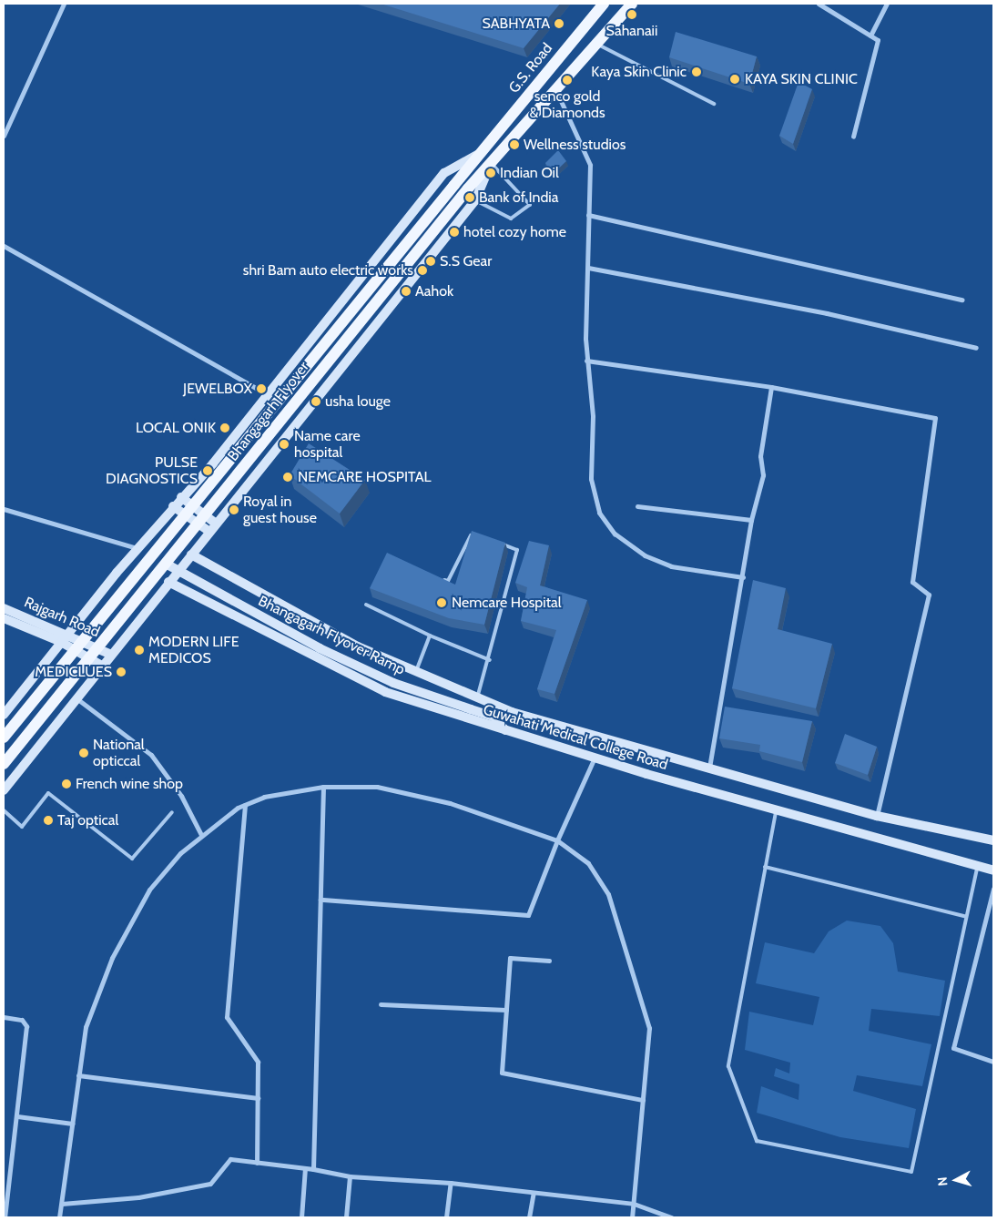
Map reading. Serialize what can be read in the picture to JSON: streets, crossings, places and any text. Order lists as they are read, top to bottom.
{
  "streets": {
    "main road": [
      "G.S. Road",
      "Bhangagarh Flyover",
      "Rajgarh Road",
      "Bhangagarh Flyover Ramp",
      "Guwahati Medical College Road"
    ]
  },
  "crossings": [
    ["G.S. Road", "Bhangagarh Flyover"],
    ["Bhangagarh Flyover", "Bhangagarh Flyover Ramp"]
  ],
  "places": [
    "Sahanaii",
    "SABHYATA",
    "Kaya Skin Clinic",
    "KAYA SKIN CLINIC",
    "senco gold & Diamonds",
    "Wellness studios",
    "Indian Oil",
    "Bank of India",
    "hotel cozy home",
    "S.S Gear",
    "shri Bam auto electric works",
    "Aahok",
    "JEWELBOX",
    "usha louge",
    "LOCAL ONIK",
    "Name care hospital",
    "PULSE DIAGNOSTICS",
    "NEMCARE HOSPITAL",
    "Royal in guest house",
    "Nemcare Hospital",
    "MODERN LIFE MEDICOS",
    "MEDICLUES",
    "National opticcal",
    "French wine shop",
    "Taj optical"
  ],
  "north": "left"
}
